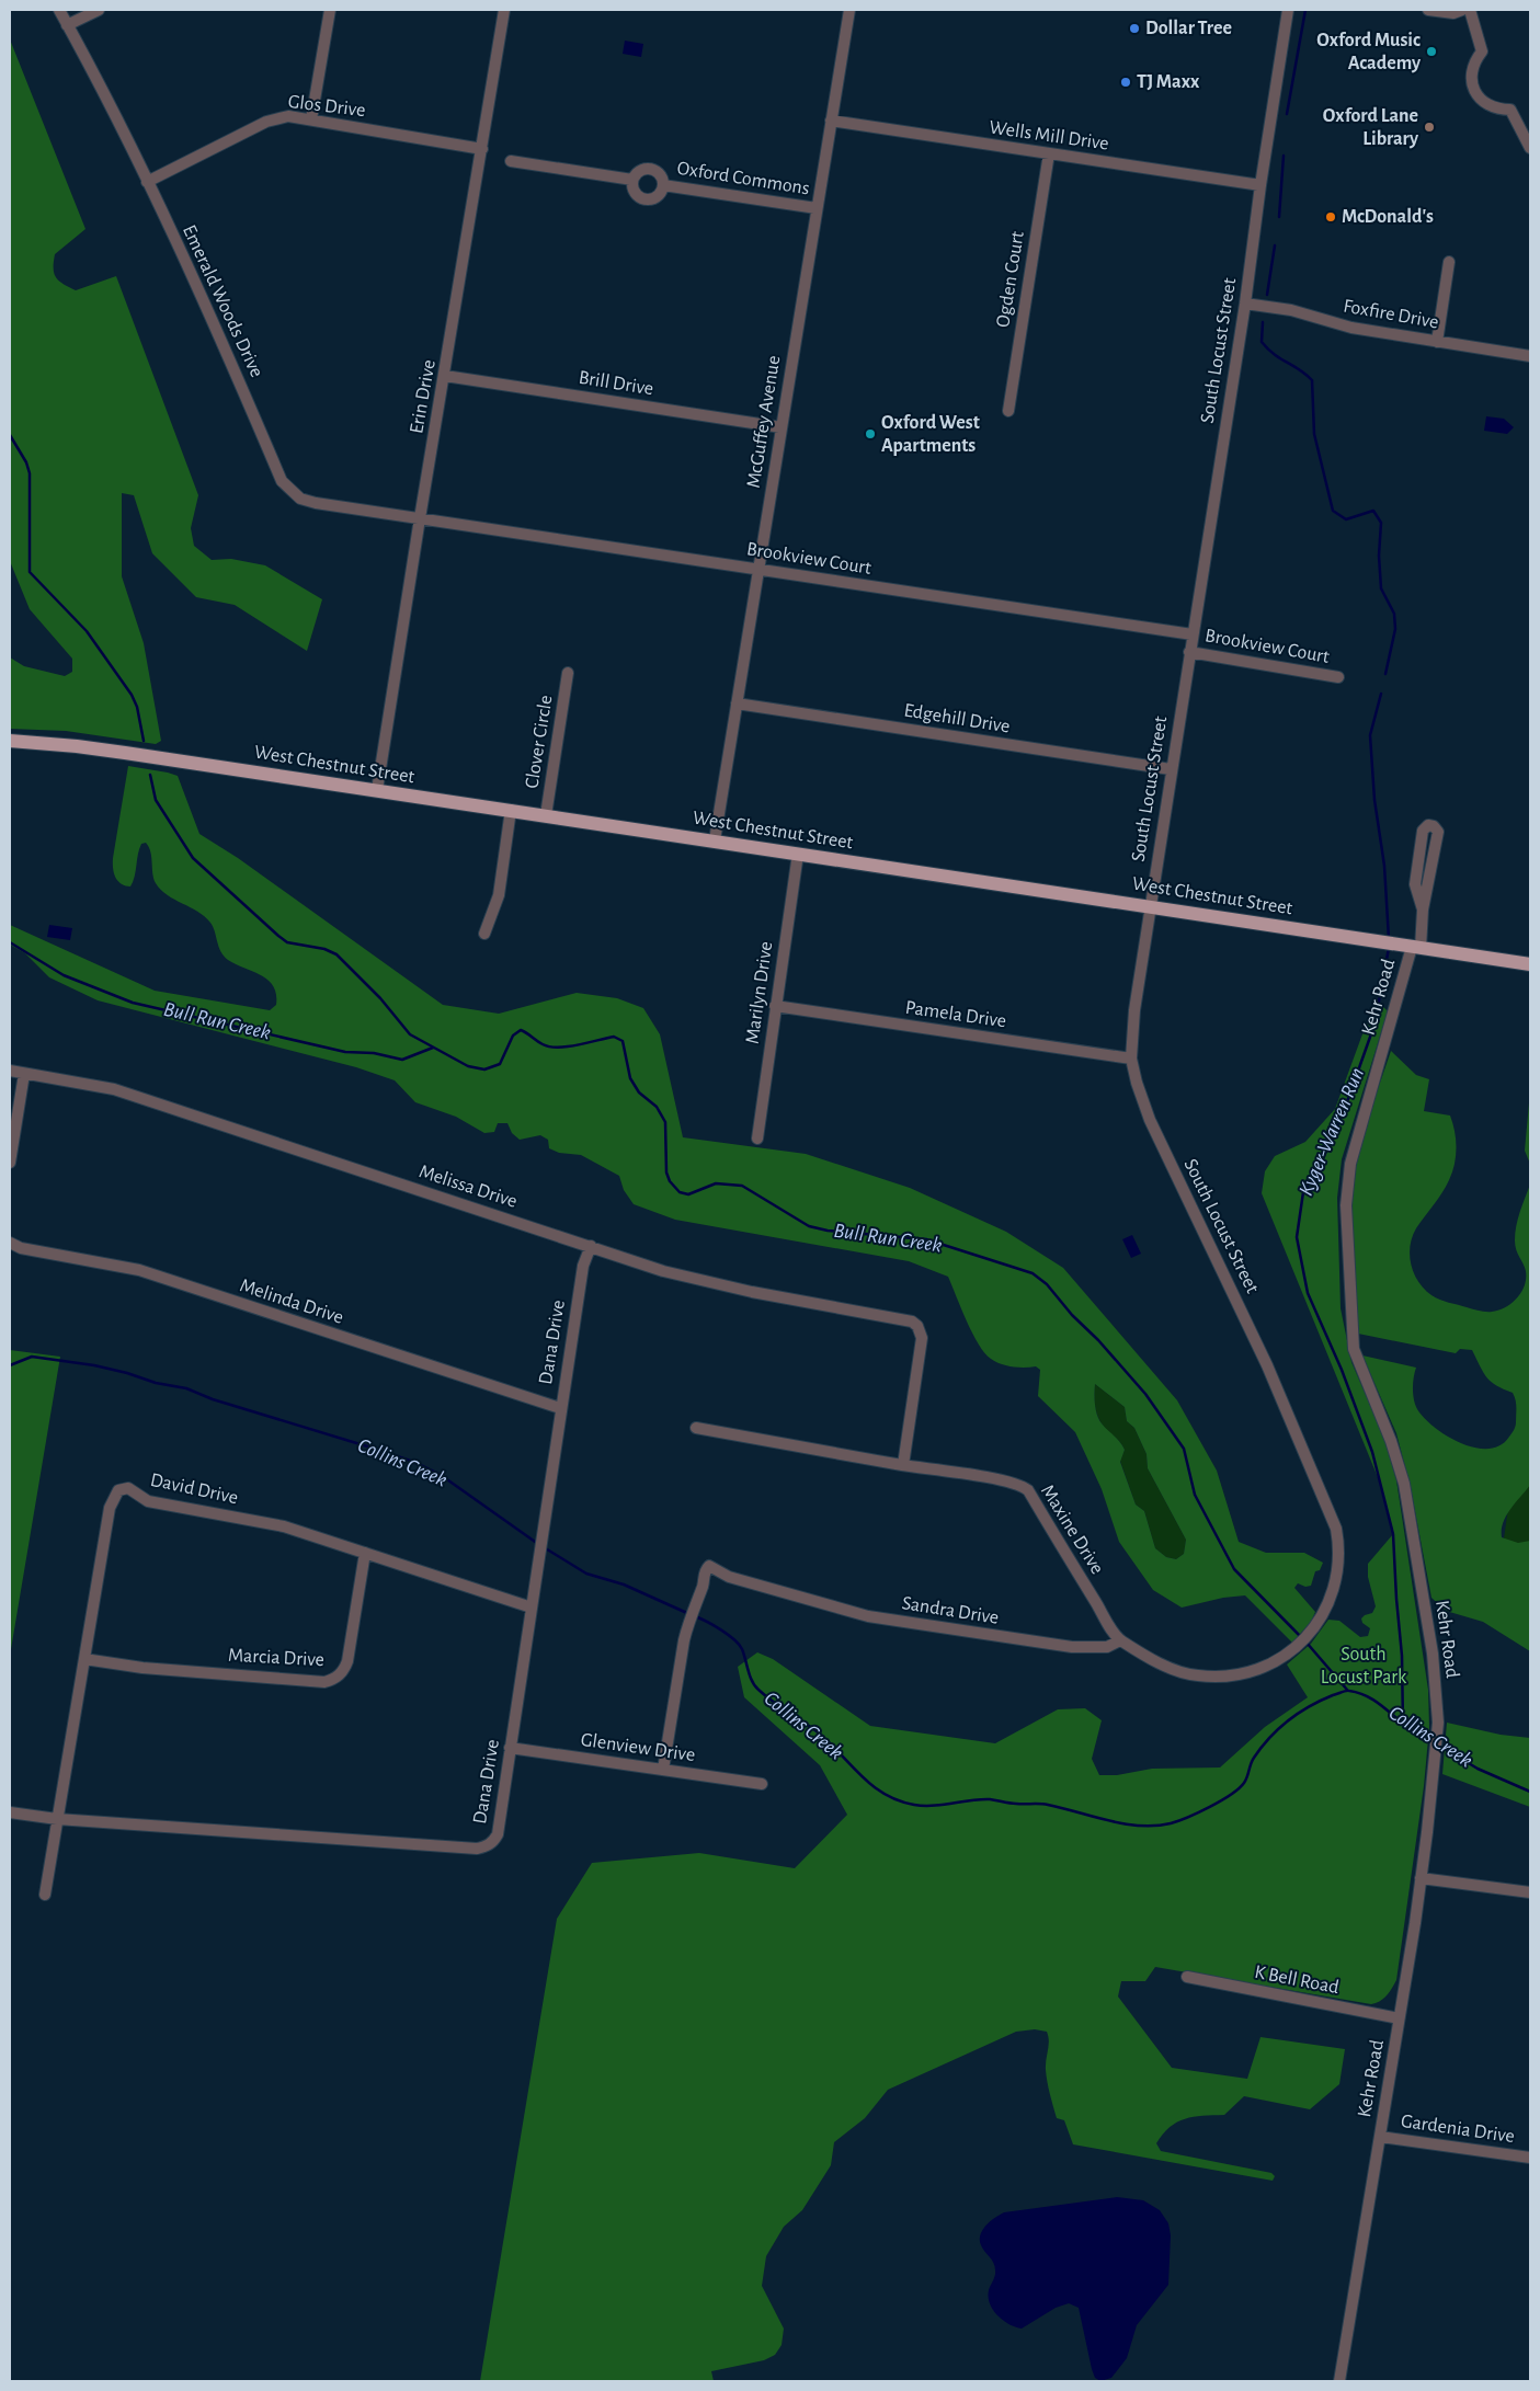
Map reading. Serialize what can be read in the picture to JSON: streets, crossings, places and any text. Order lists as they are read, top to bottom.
{
  "streets": {
    "main road": ["West Chestnut Street"],
    "street": [
      "Glos Drive",
      "Wells Mill Drive",
      "Oxford Commons",
      "Ogden Court",
      "Emerald Woods Drive",
      "Foxfire Drive",
      "South Locust Street",
      "Brill Drive",
      "Erin Drive",
      "McGuffey Avenue",
      "Brookview Court",
      "Edgehill Drive",
      "Clover Circle",
      "Marilyn Drive",
      "Kehr Road",
      "Pamela Drive",
      "Melissa Drive",
      "Melinda Drive",
      "Dana Drive",
      "David Drive",
      "Maxine Drive",
      "Sandra Drive",
      "Marcia Drive",
      "Glenview Drive",
      "K Bell Road",
      "Gardenia Drive"
    ]
  },
  "crossings": [
    ["Glos Drive", "Emerald Woods Drive"],
    ["Glos Drive", "Erin Drive"],
    ["Wells Mill Drive", "Ogden Court"],
    ["Wells Mill Drive", "South Locust Street"],
    ["Wells Mill Drive", "McGuffey Avenue"],
    ["Oxford Commons", "McGuffey Avenue"],
    ["Emerald Woods Drive", "Erin Drive"],
    ["Emerald Woods Drive", "Brookview Court"],
    ["Foxfire Drive", "South Locust Street"],
    ["South Locust Street", "Brookview Court"],
    ["South Locust Street", "Edgehill Drive"],
    ["South Locust Street", "West Chestnut Street"],
    ["South Locust Street", "Pamela Drive"],
    ["South Locust Street", "Maxine Drive"],
    ["South Locust Street", "Sandra Drive"],
    ["Brill Drive", "Erin Drive"],
    ["Brill Drive", "McGuffey Avenue"],
    ["Erin Drive", "Brookview Court"],
    ["Erin Drive", "West Chestnut Street"],
    ["McGuffey Avenue", "Brookview Court"],
    ["McGuffey Avenue", "Edgehill Drive"],
    ["McGuffey Avenue", "West Chestnut Street"],
    ["Clover Circle", "West Chestnut Street"],
    ["West Chestnut Street", "Marilyn Drive"],
    ["West Chestnut Street", "Kehr Road"],
    ["Marilyn Drive", "Pamela Drive"],
    ["Kehr Road", "K Bell Road"],
    ["Kehr Road", "Gardenia Drive"],
    ["Melissa Drive", "Dana Drive"],
    ["Melissa Drive", "Maxine Drive"],
    ["Melinda Drive", "Dana Drive"],
    ["Dana Drive", "David Drive"],
    ["Dana Drive", "Glenview Drive"],
    ["David Drive", "Marcia Drive"],
    ["Maxine Drive", "Sandra Drive"],
    ["Sandra Drive", "Glenview Drive"]
  ],
  "water": ["Bull Run Creek", "Kyger-Warren Run", "Collins Creek"],
  "parks": ["South Locust Park"],
  "places": [
    "Dollar Tree",
    "Oxford Music Academy",
    "TJ Maxx",
    "Oxford Lane Library",
    "McDonald's",
    "Oxford West Apartments"
  ]
}
